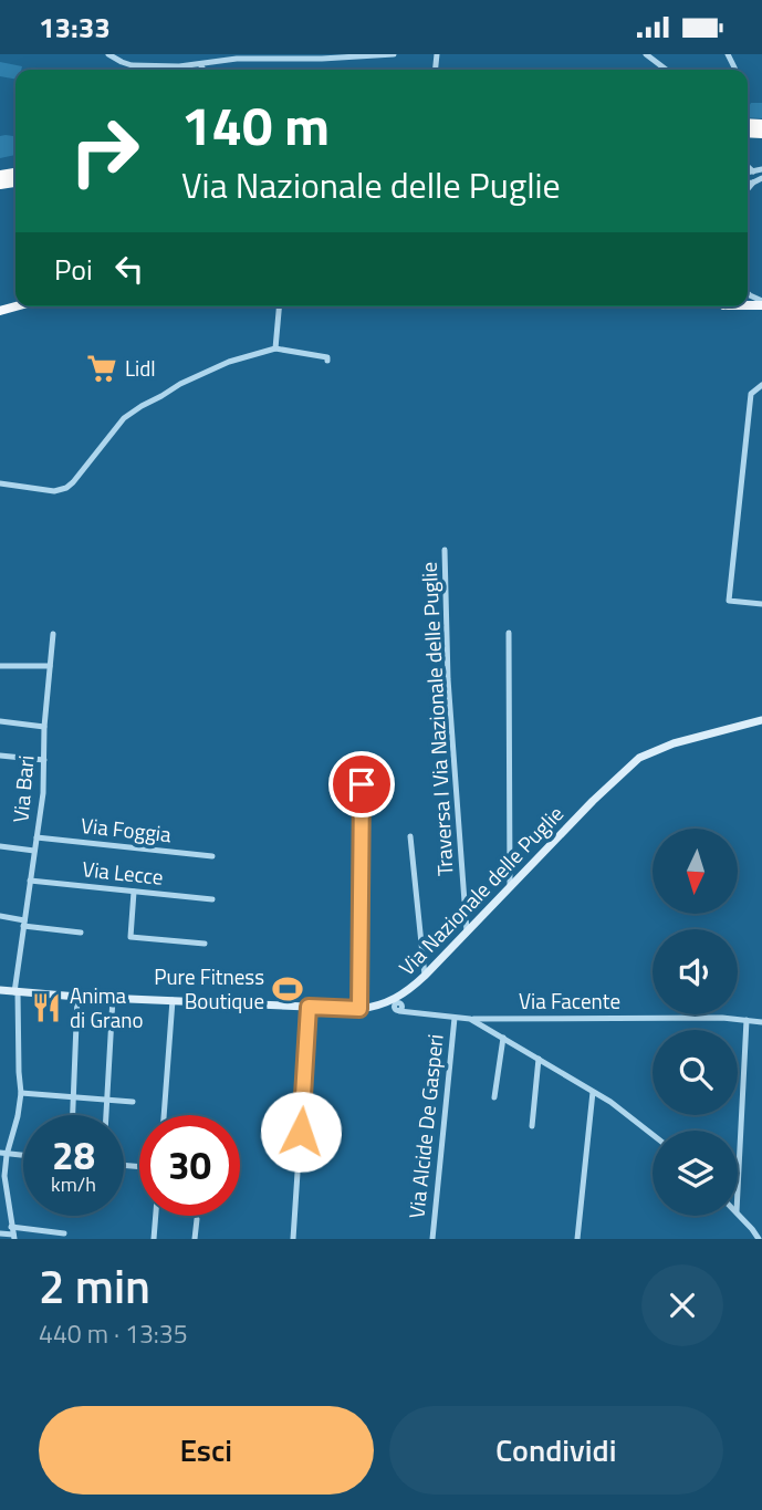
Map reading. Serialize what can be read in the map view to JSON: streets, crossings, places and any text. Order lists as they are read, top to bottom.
{
  "streets": {
    "main road": ["Via Nazionale delle Puglie"],
    "street": [
      "Traversa I Via Nazionale delle Puglie",
      "Via Bari",
      "Via Foggia",
      "Via Lecce",
      "Via Facente",
      "Via Alcide De Gasperi"
    ]
  },
  "crossings": [
    ["Traversa I Via Nazionale delle Puglie", "Via Nazionale delle Puglie"],
    ["Via Bari", "Via Foggia"],
    ["Via Bari", "Via Lecce"],
    ["Via Bari", "Via Nazionale delle Puglie"],
    ["Via Nazionale delle Puglie", "Via Facente"],
    ["Via Facente", "Via Alcide De Gasperi"]
  ],
  "places": {
    "supermarket": ["Lidl"],
    "sports": ["Pure Fitness Boutique"],
    "restaurant": ["Anima di Grano"]
  },
  "north": "bottom",
  "page": {
    "status": "13:33",
    "turn": ["140 m", "Via Nazionale delle Puglie"],
    "then": "Poi",
    "speed": "28 km/h",
    "limit": "30",
    "heading": ["2 min", "440 m · 13:35"],
    "buttons": ["Esci", "Condividi"]
  }
}
